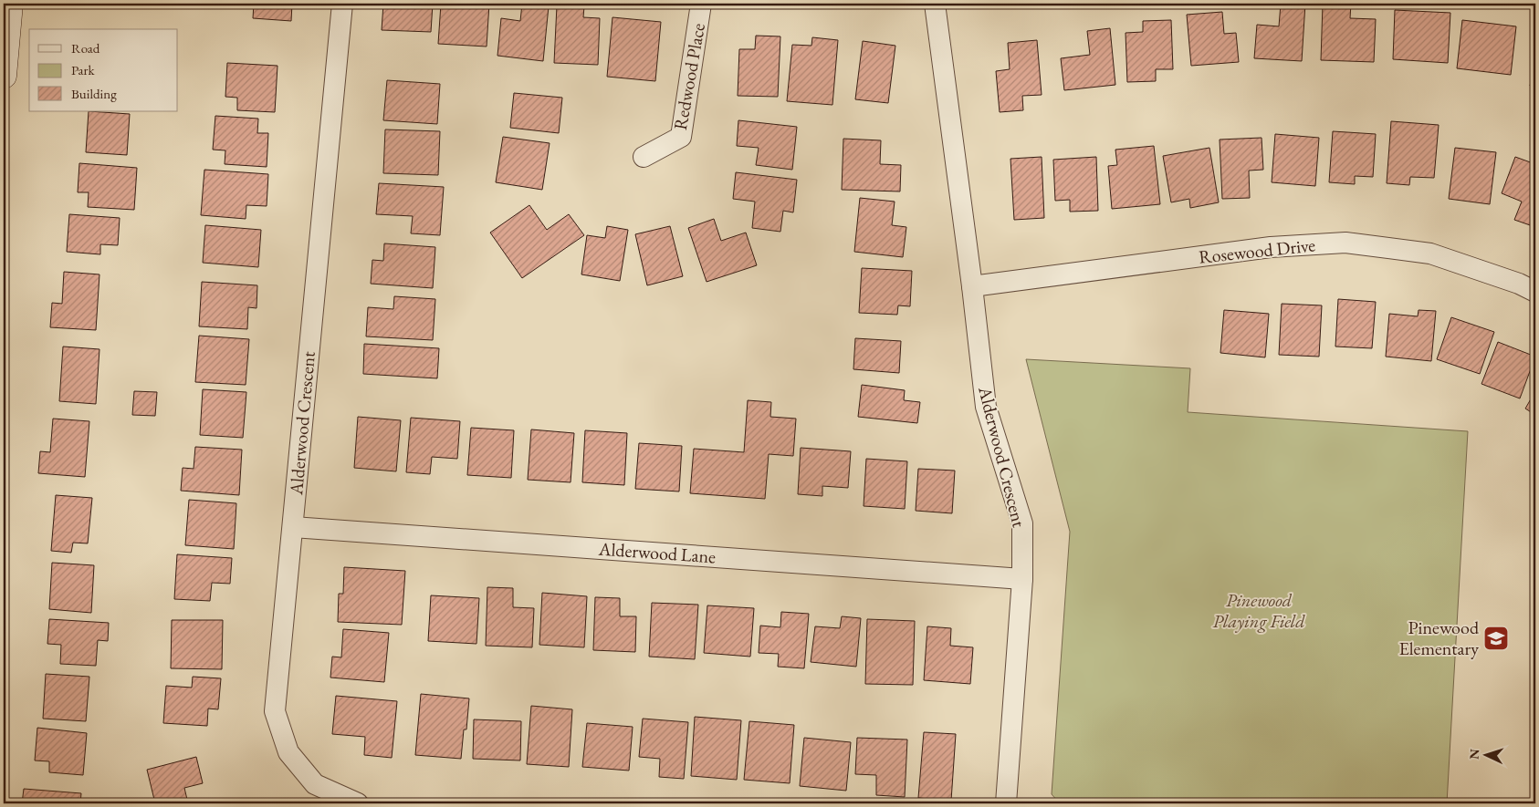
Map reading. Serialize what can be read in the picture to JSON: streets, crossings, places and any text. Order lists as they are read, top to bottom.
{
  "streets": {
    "street": [
      "Redwood Place",
      "Rosewood Drive",
      "Alderwood Crescent",
      "Alderwood Lane"
    ]
  },
  "crossings": [
    ["Rosewood Drive", "Alderwood Crescent"],
    ["Alderwood Crescent", "Alderwood Lane"]
  ],
  "parks": ["Pinewood Playing Field"],
  "places": {
    "school or university": ["Pinewood Elementary"]
  },
  "legend": ["Road", "Park", "Building"],
  "north": "left"
}
